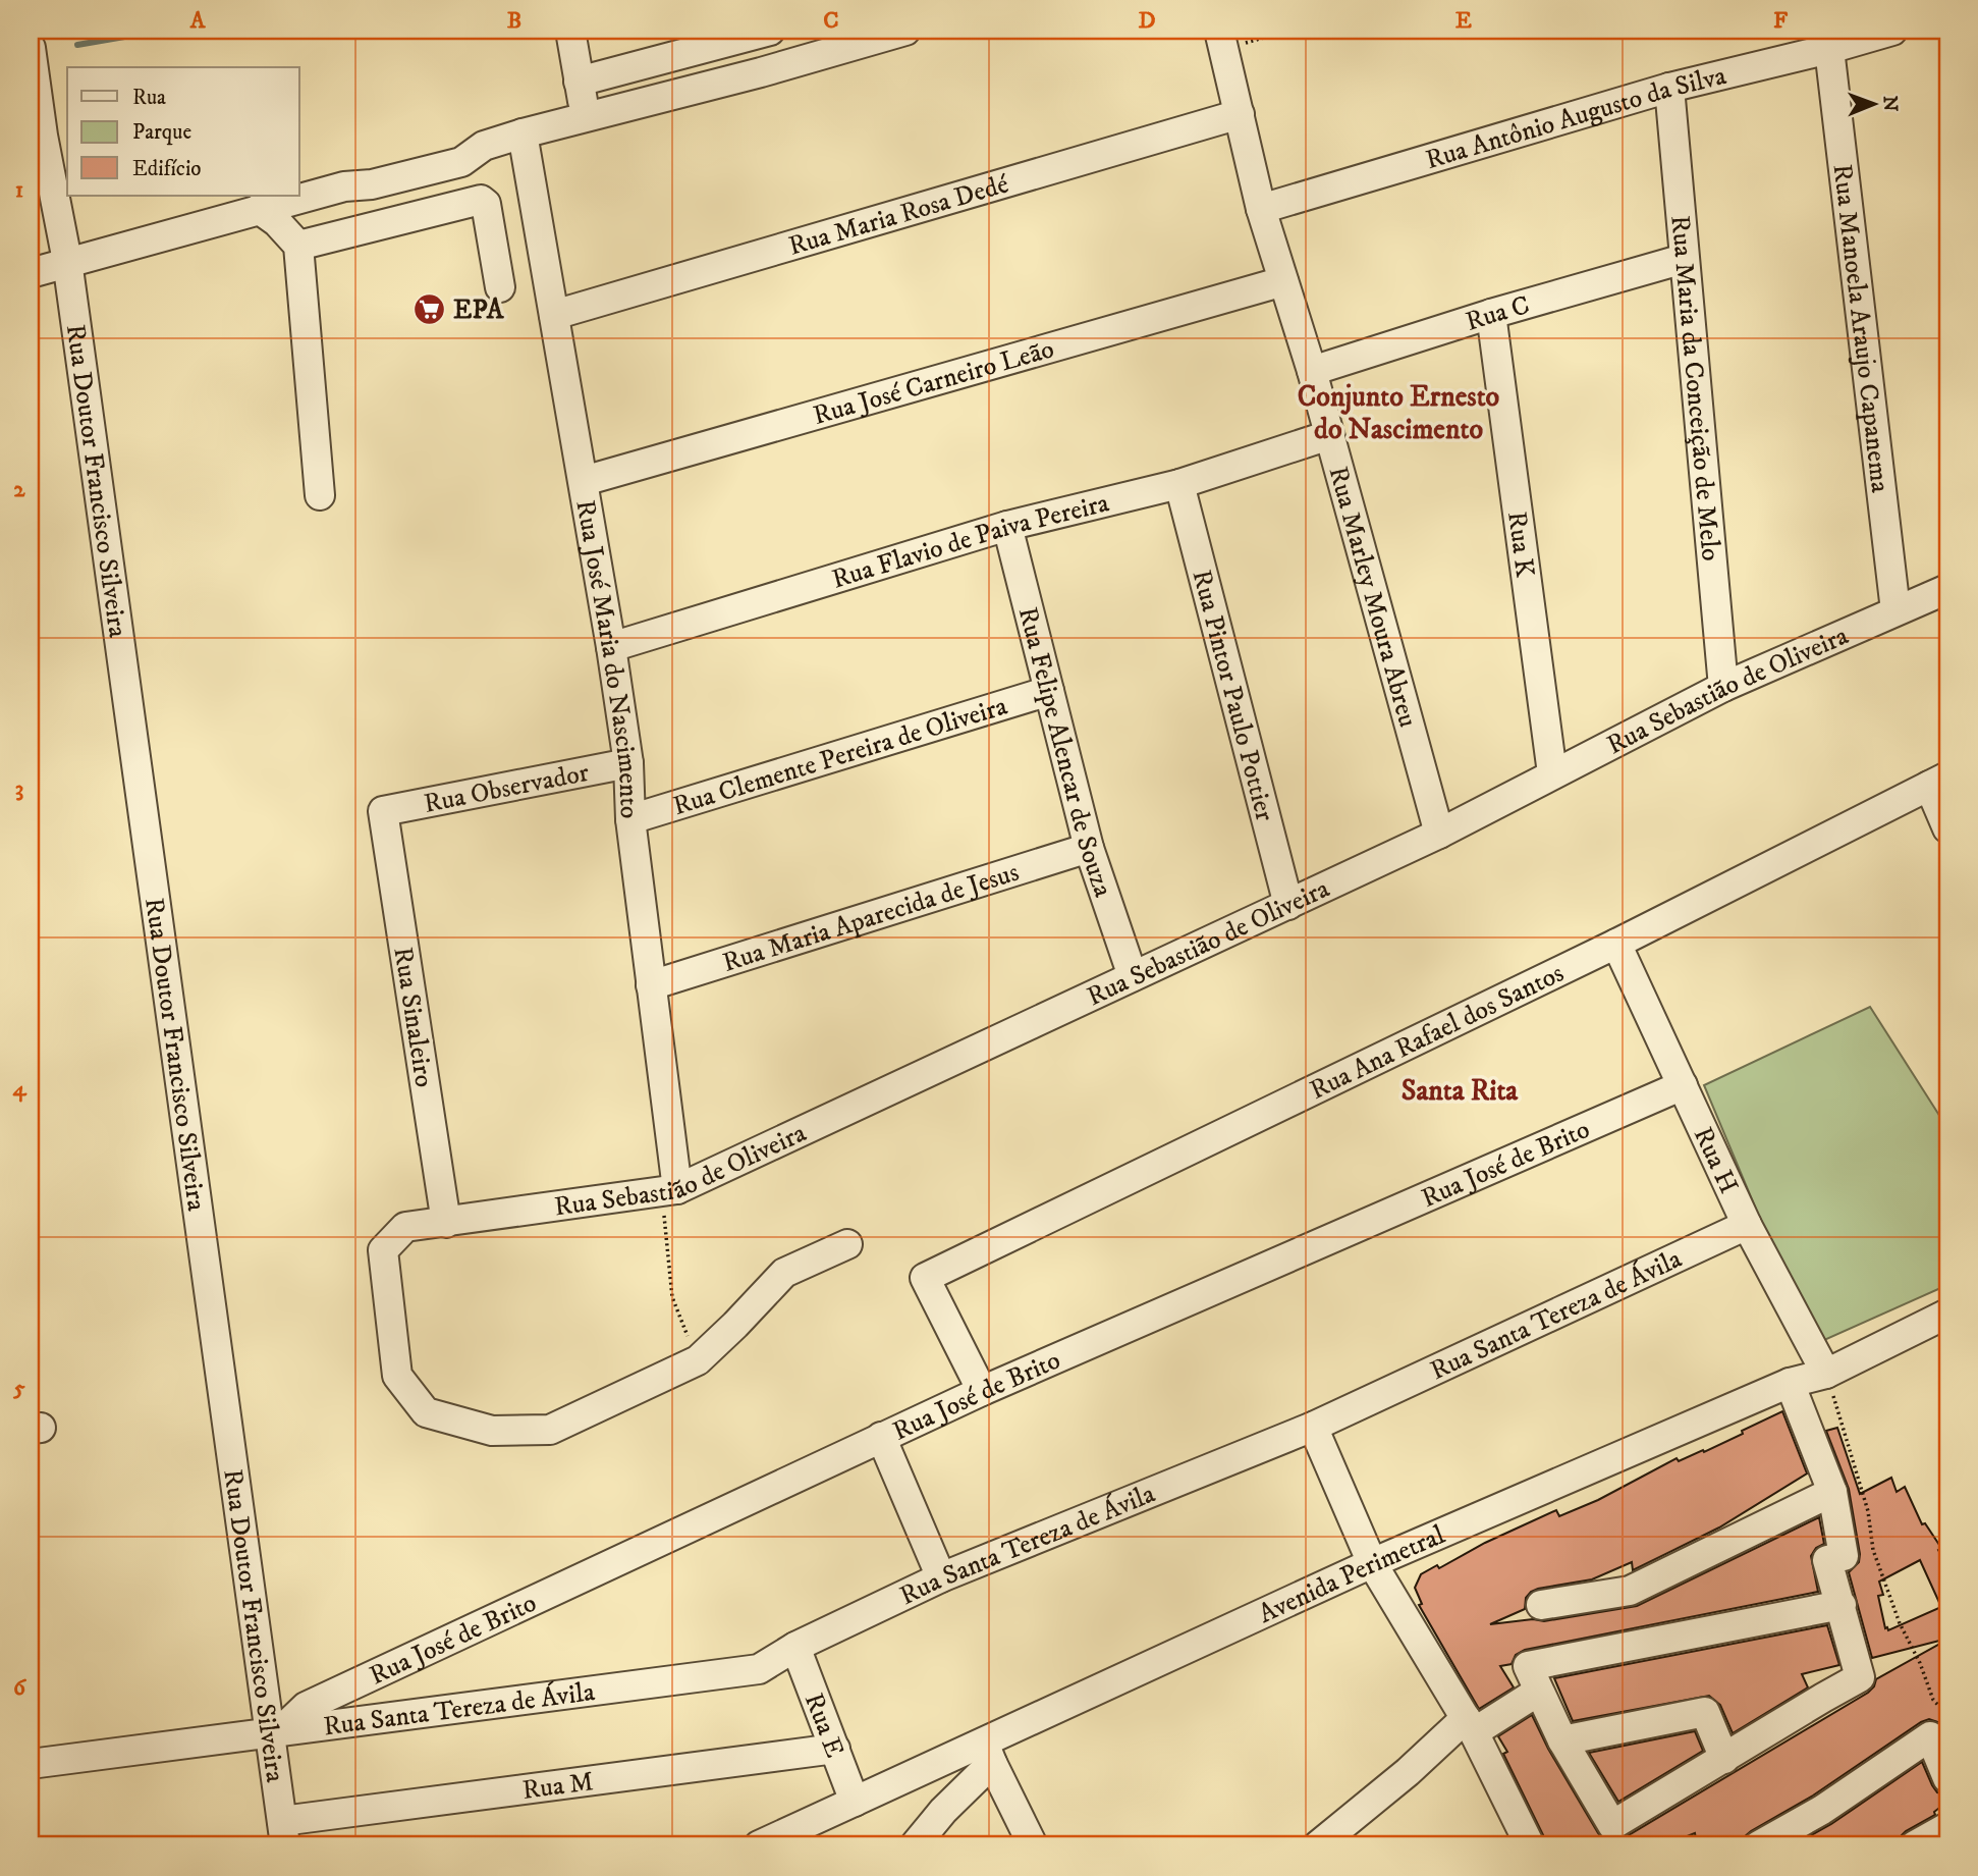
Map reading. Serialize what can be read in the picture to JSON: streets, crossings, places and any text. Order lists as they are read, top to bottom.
{
  "streets": {
    "street": [
      "Rua Antônio Augusto da Silva",
      "Rua Maria Rosa Dedé",
      "Rua C",
      "Rua Manoela Araujo Capanema",
      "Rua José Carneiro Leão",
      "Rua Maria da Conceição de Melo",
      "Rua Doutor Francisco Silveira",
      "Rua Flavio de Paiva Pereira",
      "Rua K",
      "Rua Marley Moura Abreu",
      "Rua José Maria do Nascimento",
      "Rua Sebastião de Oliveira",
      "Rua Pintor Paulo Pottier",
      "Rua Felipe Alencar de Souza",
      "Rua Clemente Pereira de Oliveira",
      "Rua Observador",
      "Rua Maria Aparecida de Jesus",
      "Rua Sinaleiro",
      "Rua Ana Rafael dos Santos",
      "Rua H",
      "Rua José de Brito",
      "Rua Santa Tereza de Ávila",
      "Avenida Perimetral",
      "Rua E",
      "Rua M"
    ]
  },
  "crossings": [
    ["Rua Antônio Augusto da Silva", "Rua Manoela Araujo Capanema"],
    ["Rua Antônio Augusto da Silva", "Rua Maria da Conceição de Melo"],
    ["Rua Antônio Augusto da Silva", "Rua Marley Moura Abreu"],
    ["Rua Maria Rosa Dedé", "Rua Marley Moura Abreu"],
    ["Rua Maria Rosa Dedé", "Rua José Maria do Nascimento"],
    ["Rua C", "Rua Maria da Conceição de Melo"],
    ["Rua C", "Rua K"],
    ["Rua C", "Rua Marley Moura Abreu"],
    ["Rua Manoela Araujo Capanema", "Rua Sebastião de Oliveira"],
    ["Rua José Carneiro Leão", "Rua Marley Moura Abreu"],
    ["Rua José Carneiro Leão", "Rua José Maria do Nascimento"],
    ["Rua Maria da Conceição de Melo", "Rua Sebastião de Oliveira"],
    ["Rua Doutor Francisco Silveira", "Rua José de Brito"],
    ["Rua Doutor Francisco Silveira", "Rua Santa Tereza de Ávila"],
    ["Rua Doutor Francisco Silveira", "Rua M"],
    ["Rua Flavio de Paiva Pereira", "Rua Marley Moura Abreu"],
    ["Rua Flavio de Paiva Pereira", "Rua José Maria do Nascimento"],
    ["Rua Flavio de Paiva Pereira", "Rua Pintor Paulo Pottier"],
    ["Rua Flavio de Paiva Pereira", "Rua Felipe Alencar de Souza"],
    ["Rua K", "Rua Sebastião de Oliveira"],
    ["Rua Marley Moura Abreu", "Rua Sebastião de Oliveira"],
    ["Rua José Maria do Nascimento", "Rua Sebastião de Oliveira"],
    ["Rua José Maria do Nascimento", "Rua Clemente Pereira de Oliveira"],
    ["Rua José Maria do Nascimento", "Rua Observador"],
    ["Rua José Maria do Nascimento", "Rua Maria Aparecida de Jesus"],
    ["Rua Sebastião de Oliveira", "Rua Pintor Paulo Pottier"],
    ["Rua Sebastião de Oliveira", "Rua Felipe Alencar de Souza"],
    ["Rua Sebastião de Oliveira", "Rua Sinaleiro"],
    ["Rua Felipe Alencar de Souza", "Rua Clemente Pereira de Oliveira"],
    ["Rua Felipe Alencar de Souza", "Rua Maria Aparecida de Jesus"],
    ["Rua Observador", "Rua Sinaleiro"],
    ["Rua Ana Rafael dos Santos", "Rua H"],
    ["Rua Ana Rafael dos Santos", "Rua José de Brito"],
    ["Rua H", "Rua José de Brito"],
    ["Rua H", "Rua Santa Tereza de Ávila"],
    ["Rua H", "Avenida Perimetral"],
    ["Rua José de Brito", "Rua Santa Tereza de Ávila"],
    ["Rua Santa Tereza de Ávila", "Rua E"],
    ["Avenida Perimetral", "Rua E"],
    ["Rua E", "Rua M"]
  ],
  "districts": ["Conjunto Ernesto do Nascimento", "Santa Rita"],
  "places": {
    "supermarket": ["EPA"]
  },
  "legend": ["Rua", "Parque", "Edifício"],
  "north": "right",
  "grid": {
    "columns": [
      "A",
      "B",
      "C",
      "D",
      "E",
      "F"
    ],
    "rows": [
      "1",
      "2",
      "3",
      "4",
      "5",
      "6"
    ]
  }
}
